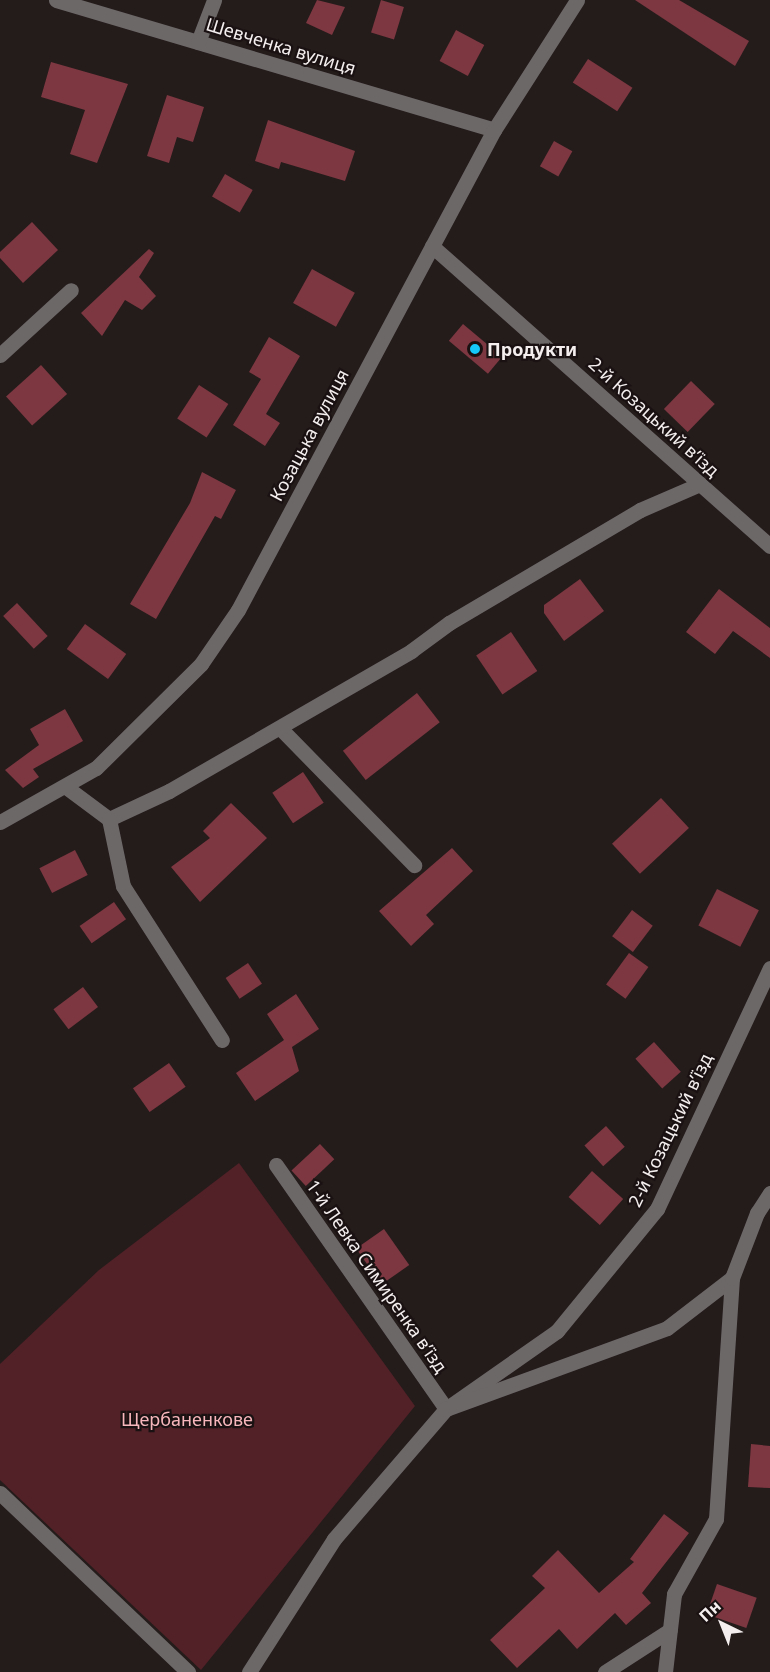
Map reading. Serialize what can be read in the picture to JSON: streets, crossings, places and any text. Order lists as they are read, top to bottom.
{
  "streets": {
    "street": [
      "Шевченка вулиця",
      "2-й Козацький в’їзд",
      "Козацька вулиця",
      "1-й Левка Симиренка в’їзд"
    ]
  },
  "crossings": [
    ["Шевченка вулиця", "Козацька вулиця"],
    ["2-й Козацький в’їзд", "Козацька вулиця"],
    ["2-й Козацький в’їзд", "1-й Левка Симиренка в’їзд"]
  ],
  "parks": ["Щербаненкове"],
  "places": ["Продукти"],
  "north": "top left"
}
